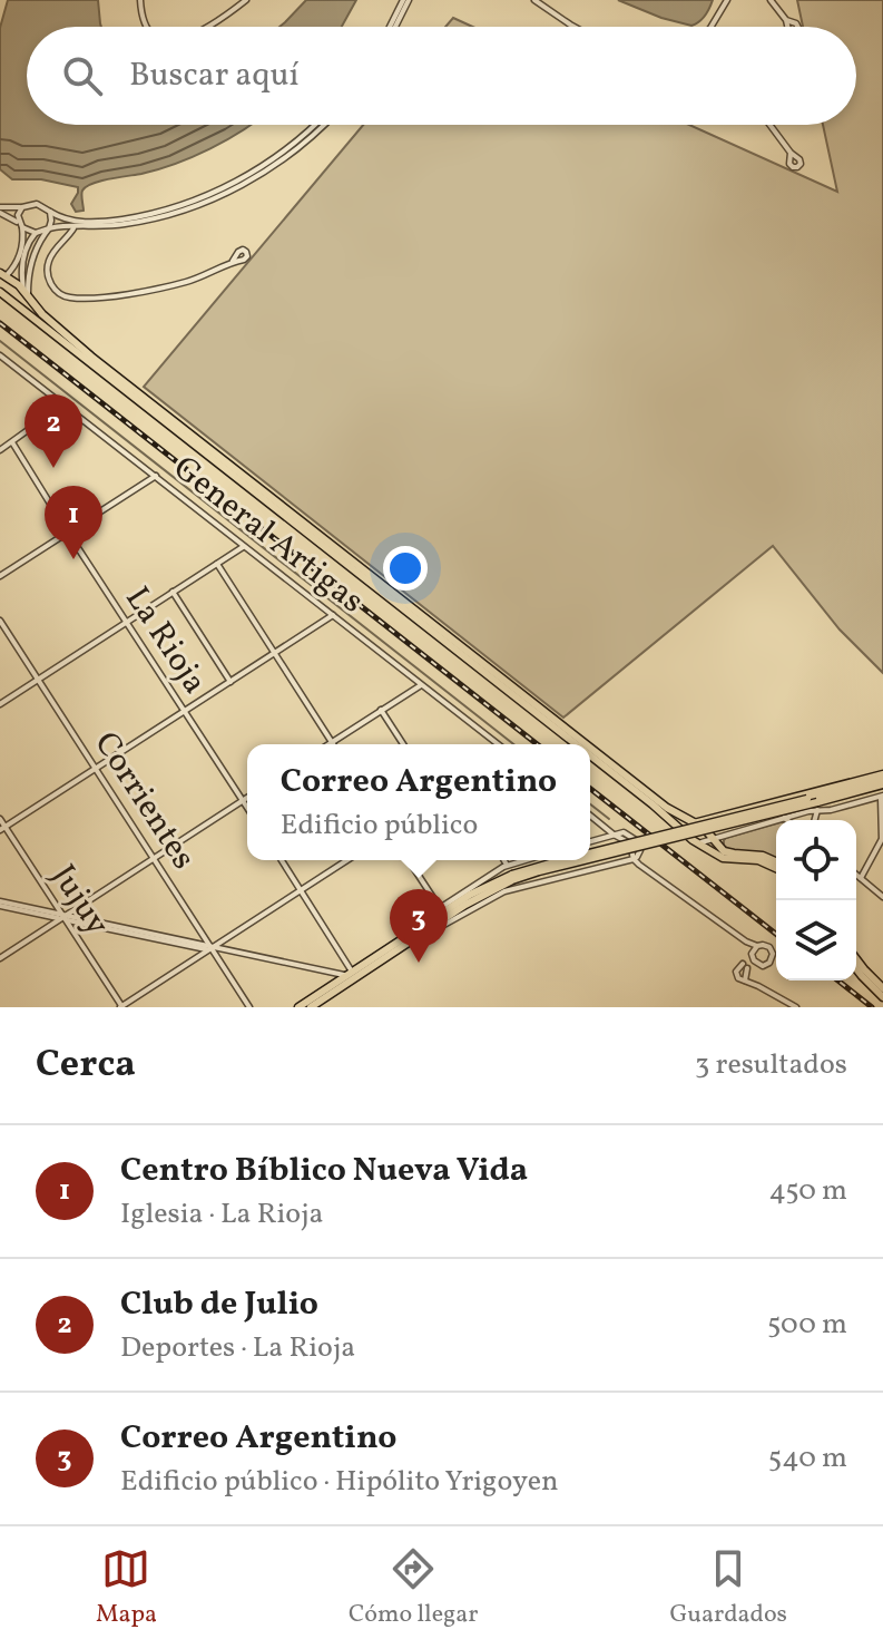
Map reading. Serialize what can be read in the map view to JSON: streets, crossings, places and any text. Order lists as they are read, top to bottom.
{
  "streets": {
    "street": [
      "General Artigas",
      "La Rioja",
      "Corrientes",
      "Jujuy"
    ]
  },
  "page": {
    "search": "Buscar aquí",
    "pins": ["2", "1", "3"],
    "popup": ["Correo Argentino", "Edificio público"],
    "heading": ["Cerca", "3 resultados"],
    "list": [
      {
        "mark": "1",
        "name": "Centro Bíblico Nueva Vida",
        "note": "Iglesia · La Rioja",
        "value": "450 m"
      },
      {
        "mark": "2",
        "name": "Club de Julio",
        "note": "Deportes · La Rioja",
        "value": "500 m"
      },
      {
        "mark": "3",
        "name": "Correo Argentino",
        "note": "Edificio público · Hipólito Yrigoyen",
        "value": "540 m"
      }
    ],
    "nav": ["Mapa", "Cómo llegar", "Guardados"]
  }
}
